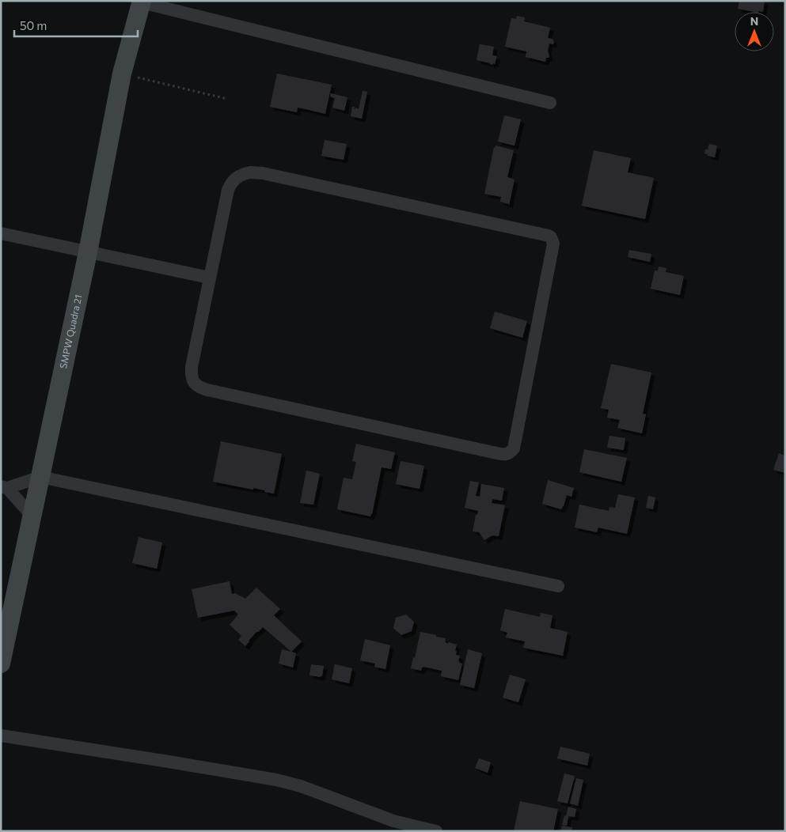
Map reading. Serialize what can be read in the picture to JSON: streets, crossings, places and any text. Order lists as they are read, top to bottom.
{
  "streets": {
    "street": ["SMPW Quadra 21"]
  },
  "scale_bar": "50 m",
  "north": "top"
}
